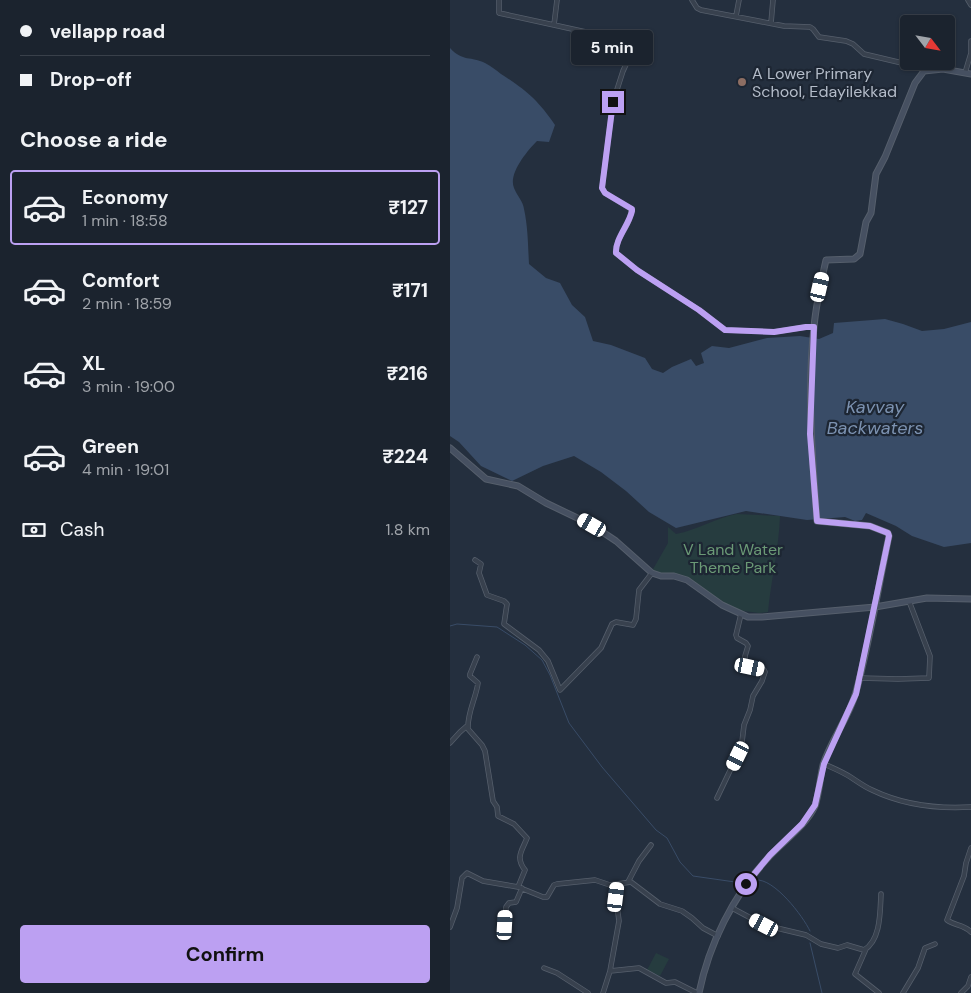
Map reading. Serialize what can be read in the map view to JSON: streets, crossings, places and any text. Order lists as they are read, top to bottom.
{
  "water": ["Kavvay Backwaters"],
  "parks": ["V Land Water Theme Park"],
  "places": ["A Lower Primary School, Edayilekkad"],
  "north": "bottom right",
  "page": {
    "banner": ["vellapp road", "Drop-off"],
    "bubble": "5 min",
    "heading": "Choose a ride",
    "list": [
      {
        "name": "Economy",
        "note": "1 min · 18:58",
        "value": "₹127"
      },
      {
        "name": "Comfort",
        "note": "2 min · 18:59",
        "value": "₹171"
      },
      {
        "name": "XL",
        "note": "3 min · 19:00",
        "value": "₹216"
      },
      {
        "name": "Green",
        "note": "4 min · 19:01",
        "value": "₹224"
      }
    ],
    "pay": ["Cash", "1.8 km"],
    "buttons": "Confirm"
  }
}
